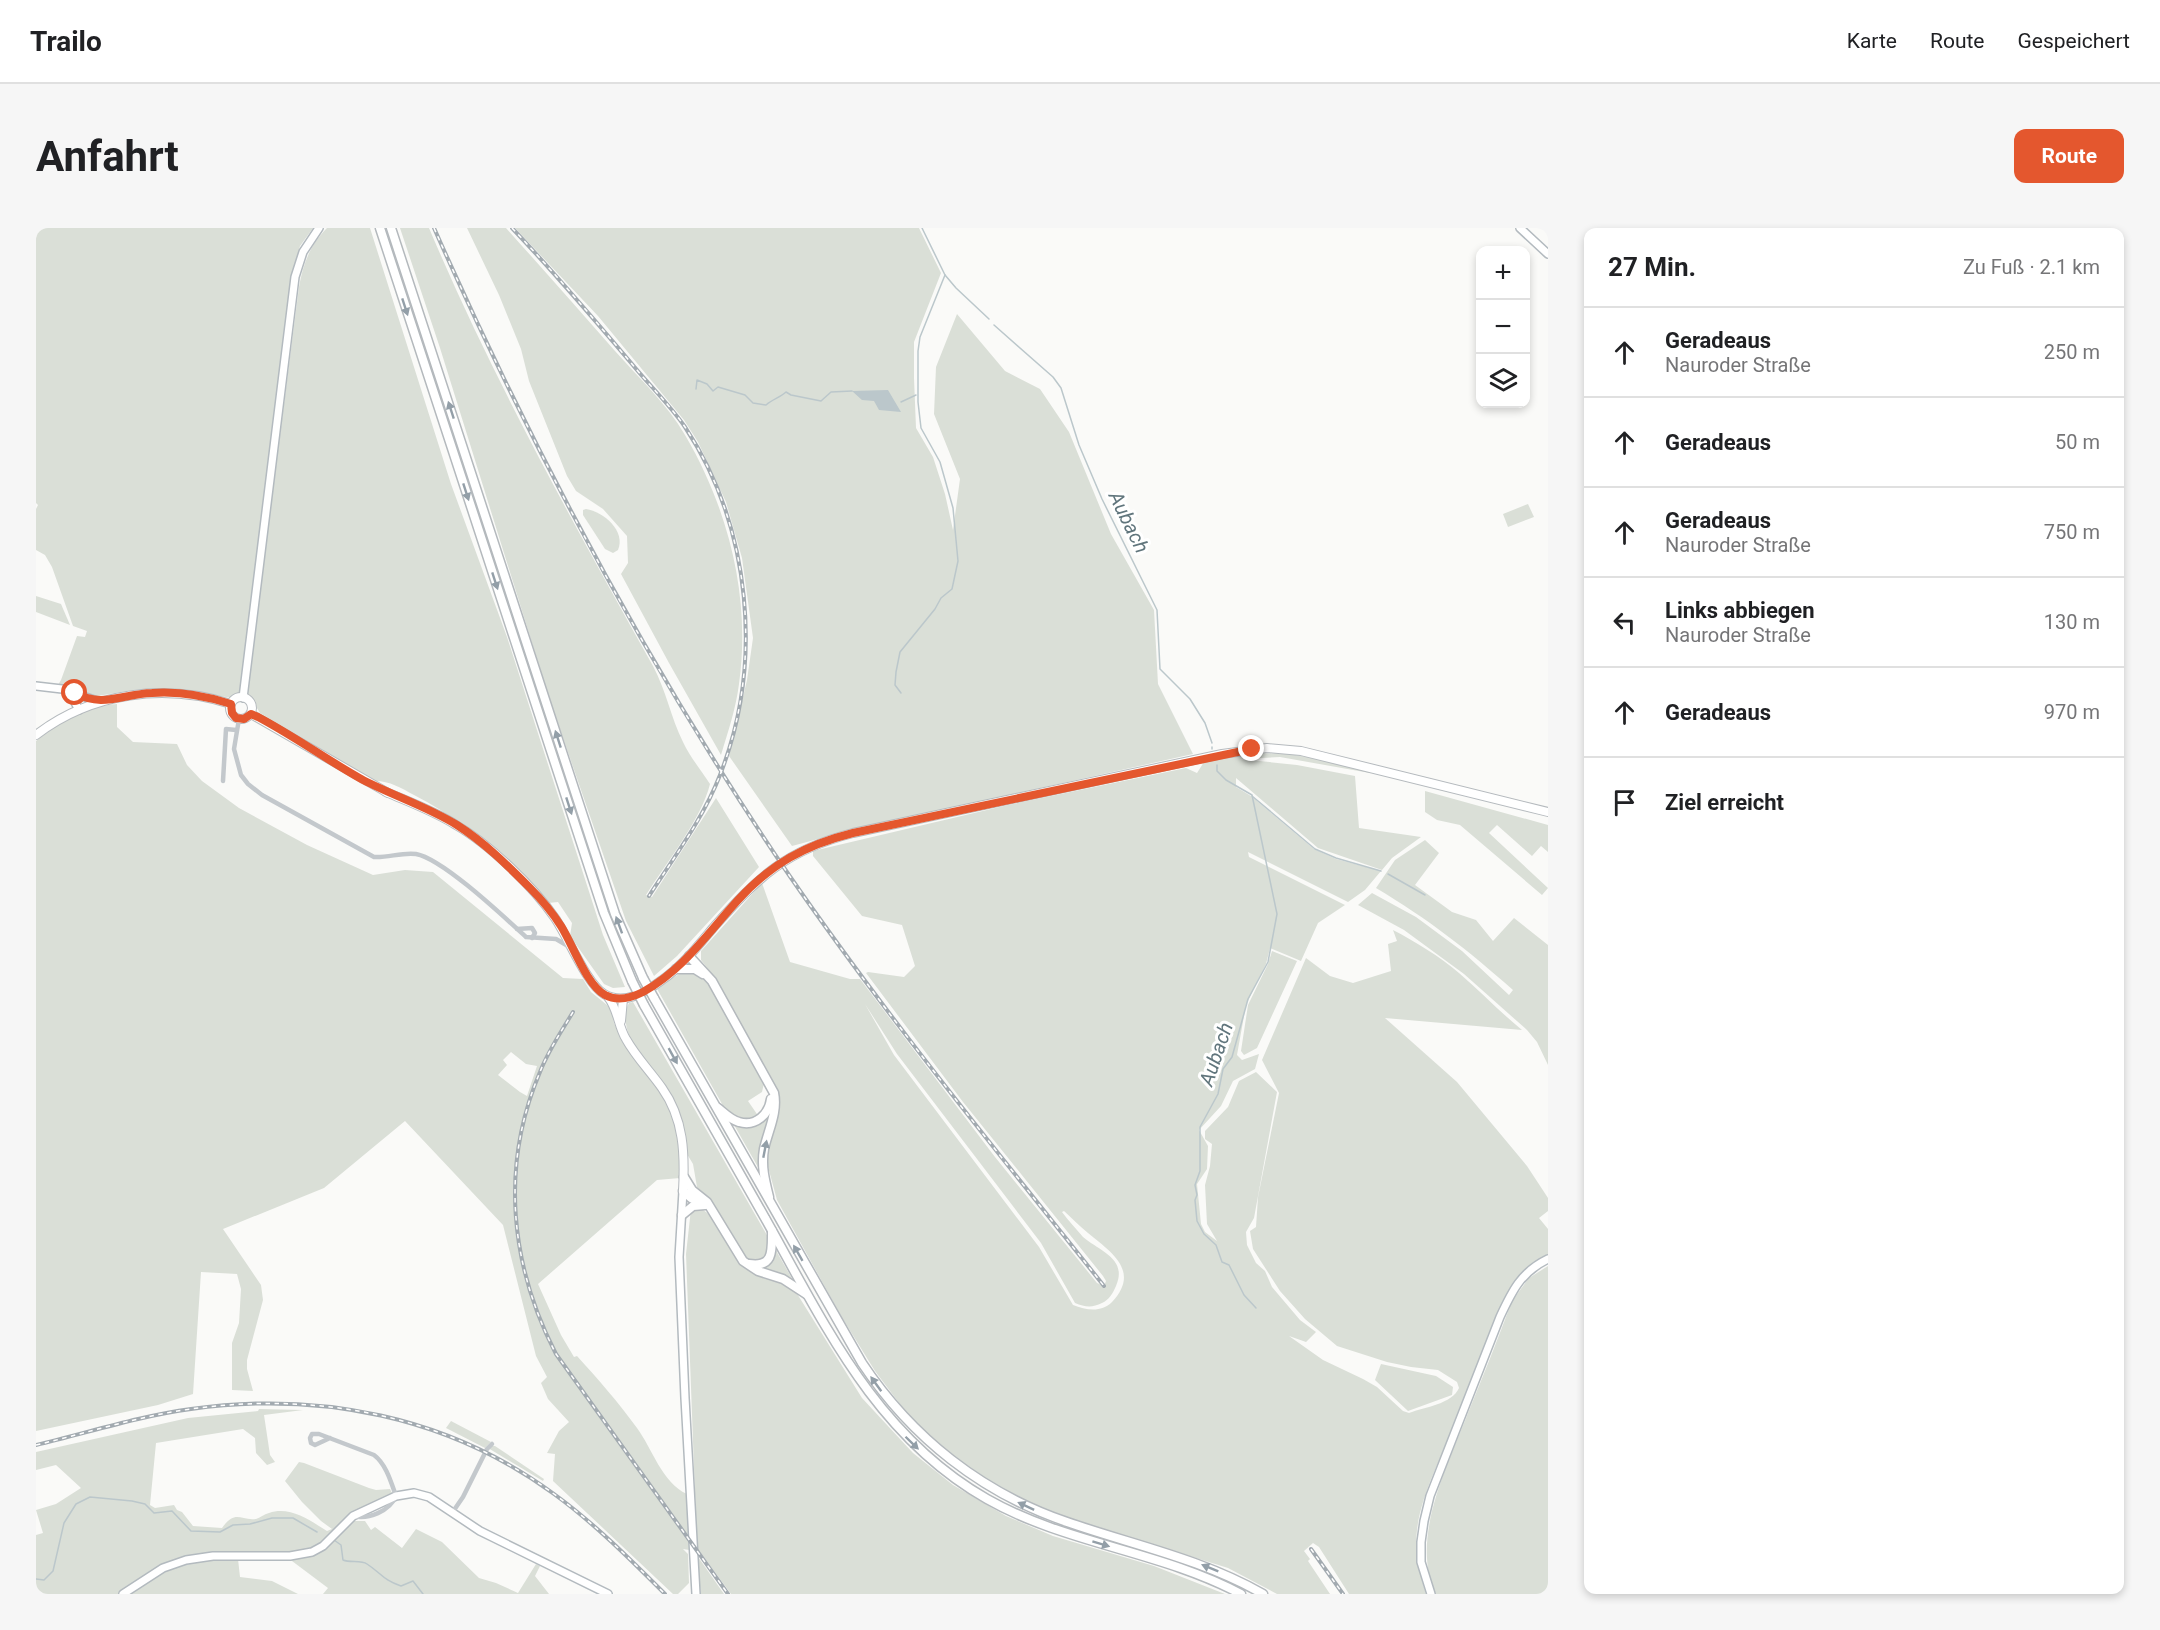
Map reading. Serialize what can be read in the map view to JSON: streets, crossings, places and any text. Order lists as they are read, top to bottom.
{
  "water": ["Aubach"],
  "page": {
    "header": "Trailo",
    "nav": ["Karte", "Route", "Gespeichert"],
    "buttons": "Route",
    "title": "Anfahrt",
    "heading": ["27 Min.", "Zu Fuß · 2.1 km"],
    "map_buttons": ["+", "−"],
    "list": [
      ["Geradeaus", "Nauroder Straße", "250 m"],
      ["Geradeaus", "50 m"],
      ["Geradeaus", "Nauroder Straße", "750 m"],
      ["Links abbiegen", "Nauroder Straße", "130 m"],
      ["Geradeaus", "970 m"],
      "Ziel erreicht"
    ]
  }
}
